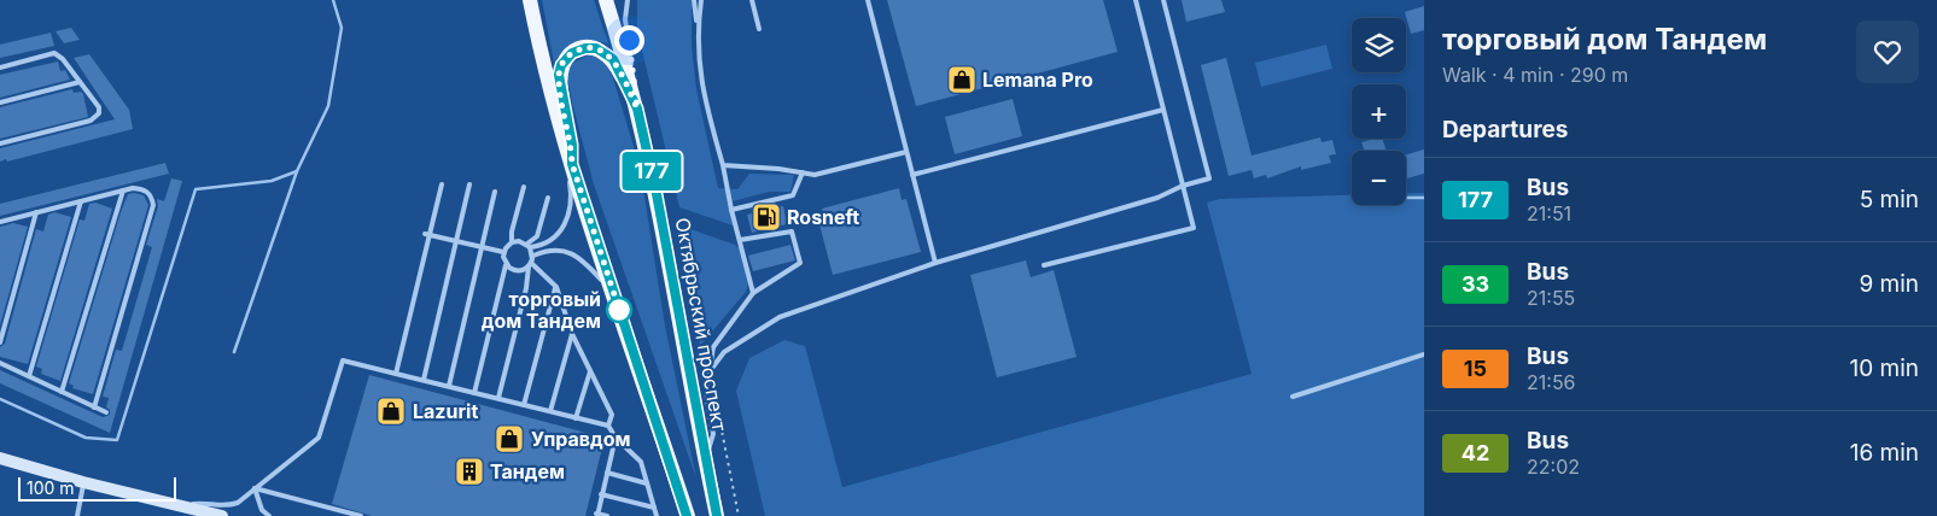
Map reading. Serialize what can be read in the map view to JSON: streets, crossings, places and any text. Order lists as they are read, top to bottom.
{
  "streets": {
    "main road": ["Октябрьский проспект"]
  },
  "places": {
    "shop": ["Lemana Pro", "Lazurit", "Управдом"],
    "fuel station": ["Rosneft"],
    "other": ["торговый дом Тандем"],
    "building": ["Тандем"]
  },
  "lines": ["bus line 177"],
  "scale_bar": "100 m",
  "page": {
    "on_map": "177",
    "heading": [
      ["торговый дом Тандем", "Walk · 4 min · 290 m"],
      "Departures"
    ],
    "map_buttons": ["+", "−"],
    "list": [
      {
        "mark": "177",
        "name": "Bus",
        "note": "21:51",
        "value": "5 min"
      },
      {
        "mark": "33",
        "name": "Bus",
        "note": "21:55",
        "value": "9 min"
      },
      {
        "mark": "15",
        "name": "Bus",
        "note": "21:56",
        "value": "10 min"
      },
      {
        "mark": "42",
        "name": "Bus",
        "note": "22:02",
        "value": "16 min"
      }
    ],
    "scale": "100 m"
  }
}
